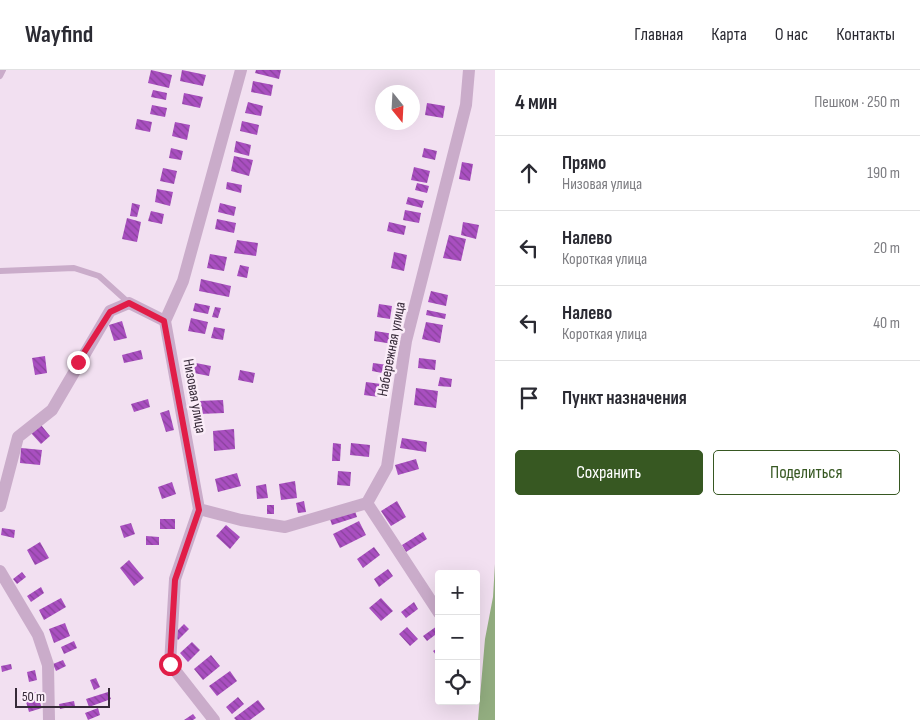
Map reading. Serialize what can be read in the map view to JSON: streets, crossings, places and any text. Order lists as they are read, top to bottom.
{
  "streets": {
    "street": ["Набережная улица", "Низовая улица"]
  },
  "scale_bar": "50 m",
  "north": "bottom",
  "page": {
    "header": "Wayfind",
    "nav": [
      "Главная",
      "Карта",
      "О нас",
      "Контакты"
    ],
    "heading": ["4 мин", "Пешком · 250 m"],
    "list": [
      ["Прямо", "Низовая улица", "190 m"],
      ["Налево", "Короткая улица", "20 m"],
      ["Налево", "Короткая улица", "40 m"],
      "Пункт назначения"
    ],
    "buttons": ["Сохранить", "Поделиться"],
    "map_buttons": ["+", "−"],
    "scale": "50 m"
  }
}
